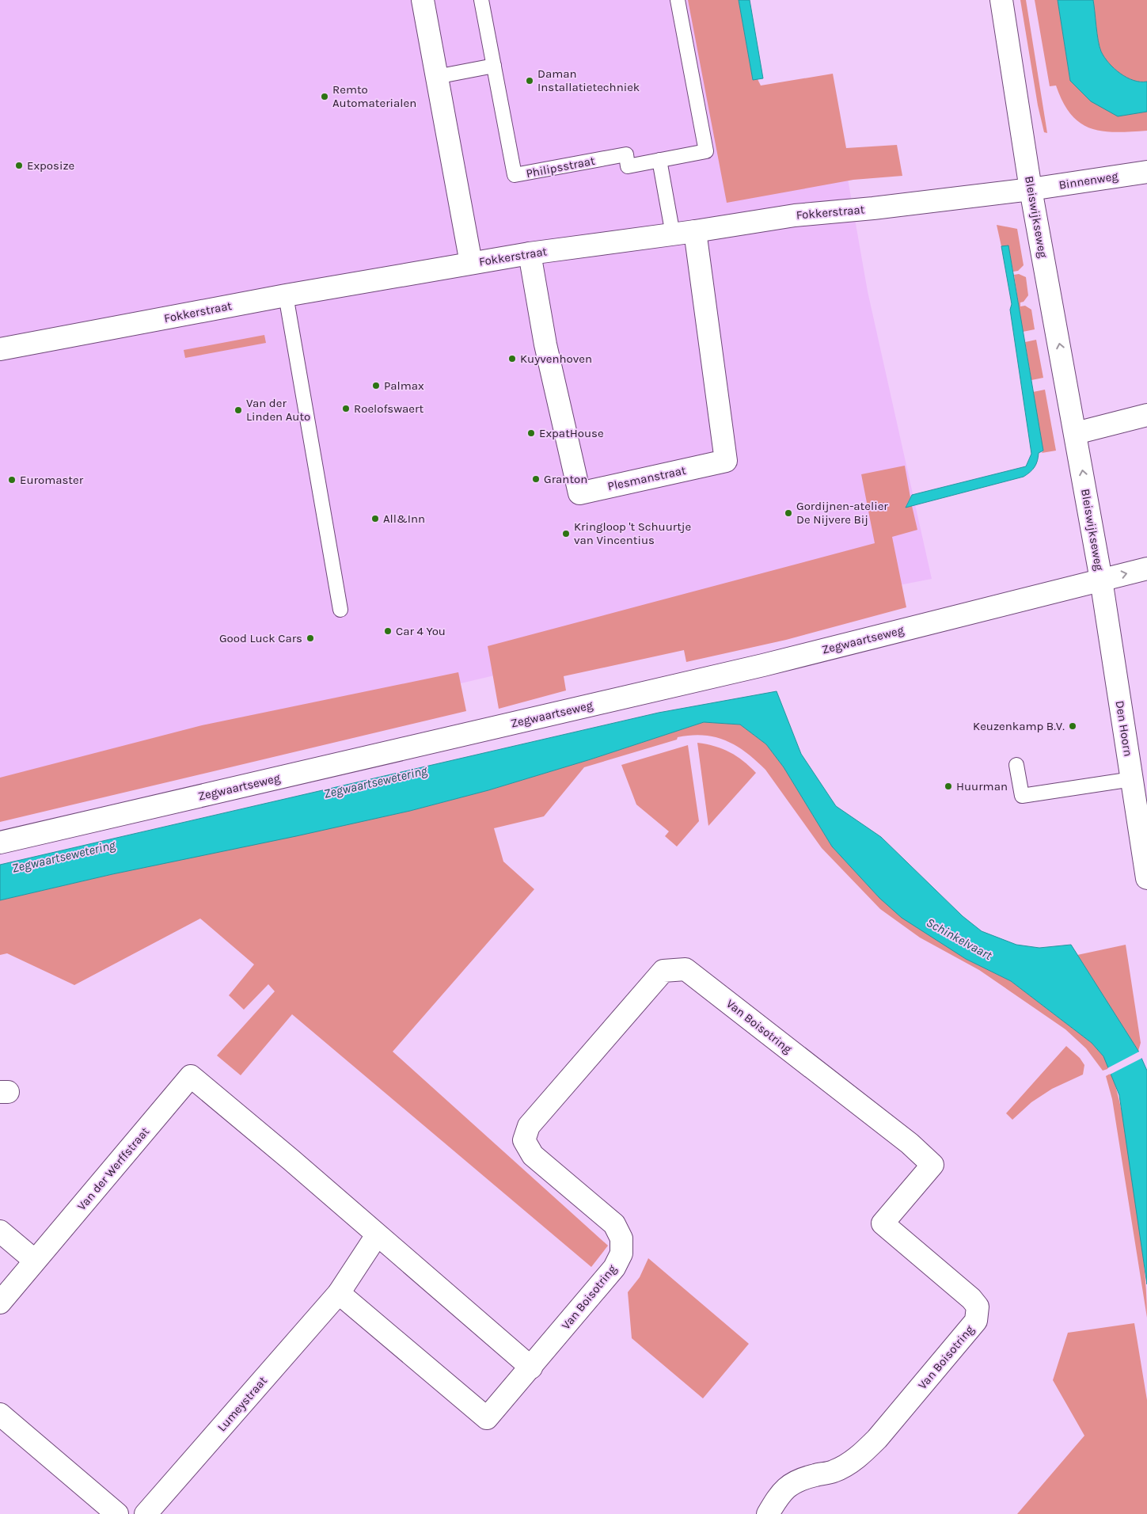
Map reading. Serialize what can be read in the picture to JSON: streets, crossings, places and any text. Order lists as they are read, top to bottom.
{
  "streets": {
    "street": [
      "Binnenweg",
      "Fokkerstraat",
      "Bleiswijkseweg",
      "Plesmanstraat",
      "Zegwaartseweg",
      "Den Hoorn",
      "Van Boisotring",
      "Van der Werffstraat",
      "Lumeystraat"
    ],
    "lane": ["Philipsstraat"]
  },
  "crossings": [
    ["Binnenweg", "Fokkerstraat"],
    ["Binnenweg", "Bleiswijkseweg"],
    ["Fokkerstraat", "Bleiswijkseweg"],
    ["Fokkerstraat", "Plesmanstraat"],
    ["Bleiswijkseweg", "Zegwaartseweg"],
    ["Bleiswijkseweg", "Den Hoorn"],
    ["Zegwaartseweg", "Den Hoorn"],
    ["Van Boisotring", "Lumeystraat"],
    ["Van der Werffstraat", "Lumeystraat"]
  ],
  "one_way": ["Bleiswijkseweg"],
  "water": ["Zegwaartsewetering", "Schinkelvaart"],
  "places": [
    "Daman Installatietechniek",
    "Remto Automaterialen",
    "Exposize",
    "Kuyvenhoven",
    "Palmax",
    "Roelofswaert",
    "Van der Linden Auto",
    "ExpatHouse",
    "Granton",
    "Euromaster",
    "Gordijnen-atelier De Nijvere Bij",
    "All&Inn",
    "Kringloop 't Schuurtje van Vincentius",
    "Car 4 You",
    "Good Luck Cars",
    "Keuzenkamp B.V.",
    "Huurman"
  ]
}
